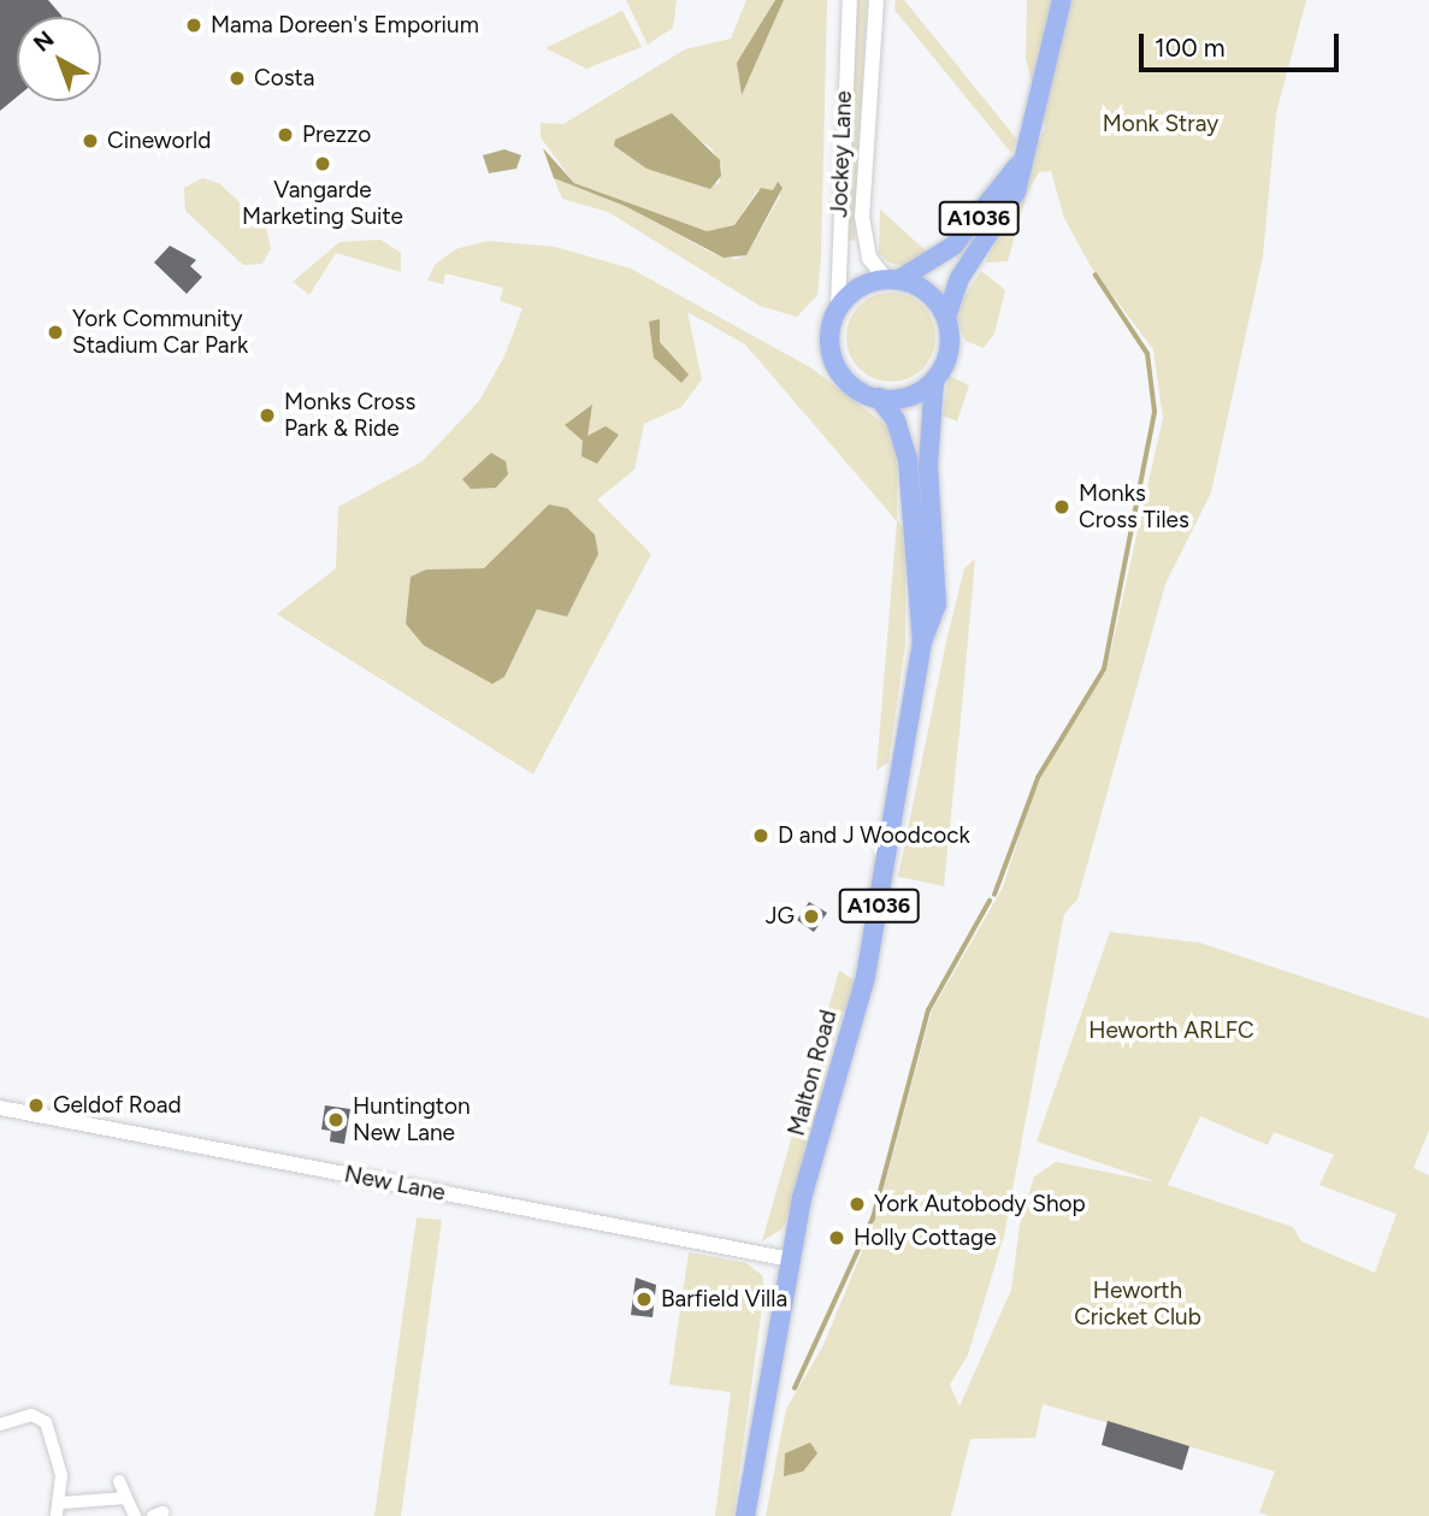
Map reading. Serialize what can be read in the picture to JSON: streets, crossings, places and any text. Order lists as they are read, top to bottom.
{
  "streets": {
    "main road": ["A1036", "Malton Road"],
    "street": ["Jockey Lane", "New Lane"]
  },
  "crossings": [
    ["Jockey Lane", "A1036"],
    ["Jockey Lane", "Malton Road"],
    ["A1036", "Malton Road"],
    ["Malton Road", "New Lane"]
  ],
  "parks": ["Monk Stray", "Heworth ARLFC", "Heworth Cricket Club"],
  "places": [
    "Mama Doreen's Emporium",
    "Costa",
    "Prezzo",
    "Cineworld",
    "Vangarde Marketing Suite",
    "York Community Stadium Car Park",
    "Monks Cross Park & Ride",
    "Monks Cross Tiles",
    "D and J Woodcock",
    "JG",
    "Geldof Road",
    "Huntington New Lane",
    "York Autobody Shop",
    "Holly Cottage",
    "Barfield Villa"
  ],
  "scale_bar": "100 m",
  "north": "top left"
}
